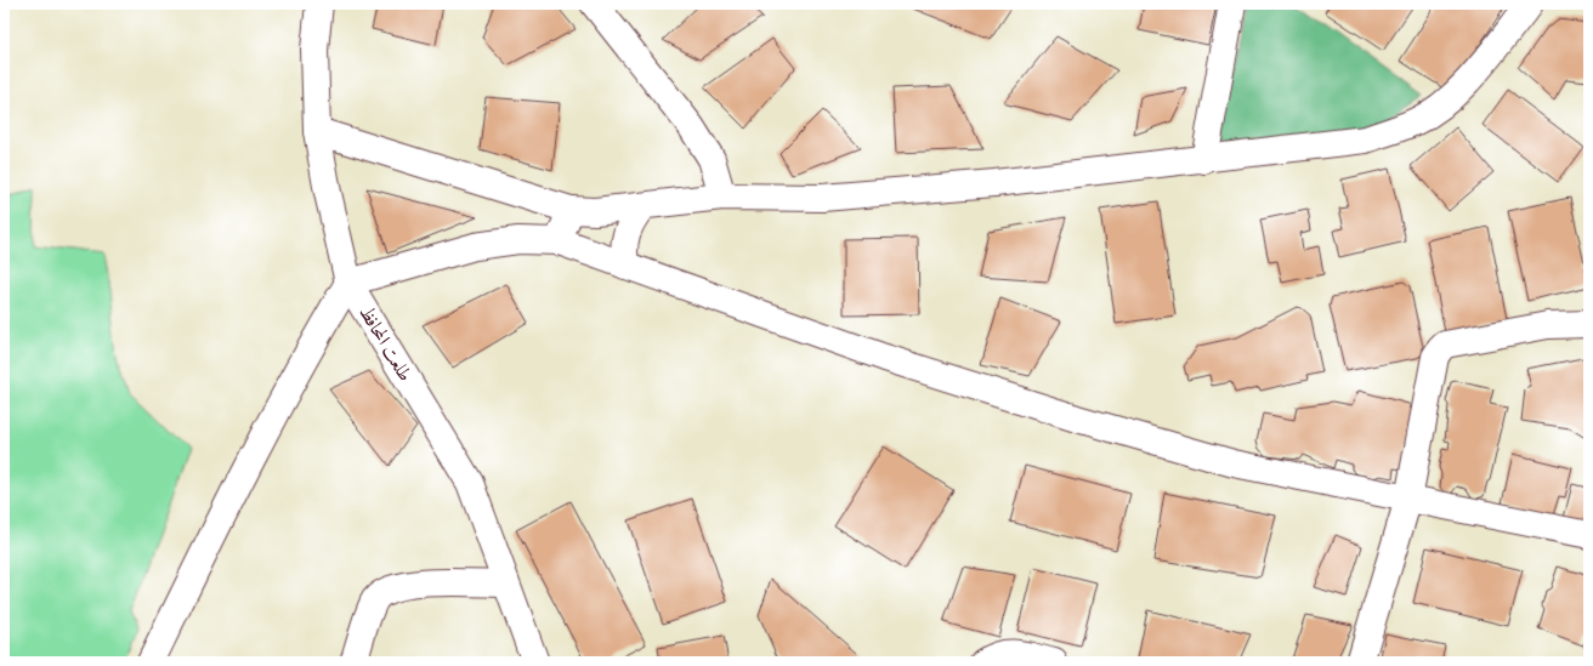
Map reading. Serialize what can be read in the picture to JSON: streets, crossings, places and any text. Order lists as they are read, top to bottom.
{
  "streets": {
    "street": ["طلعت المحافظ"]
  }
}
